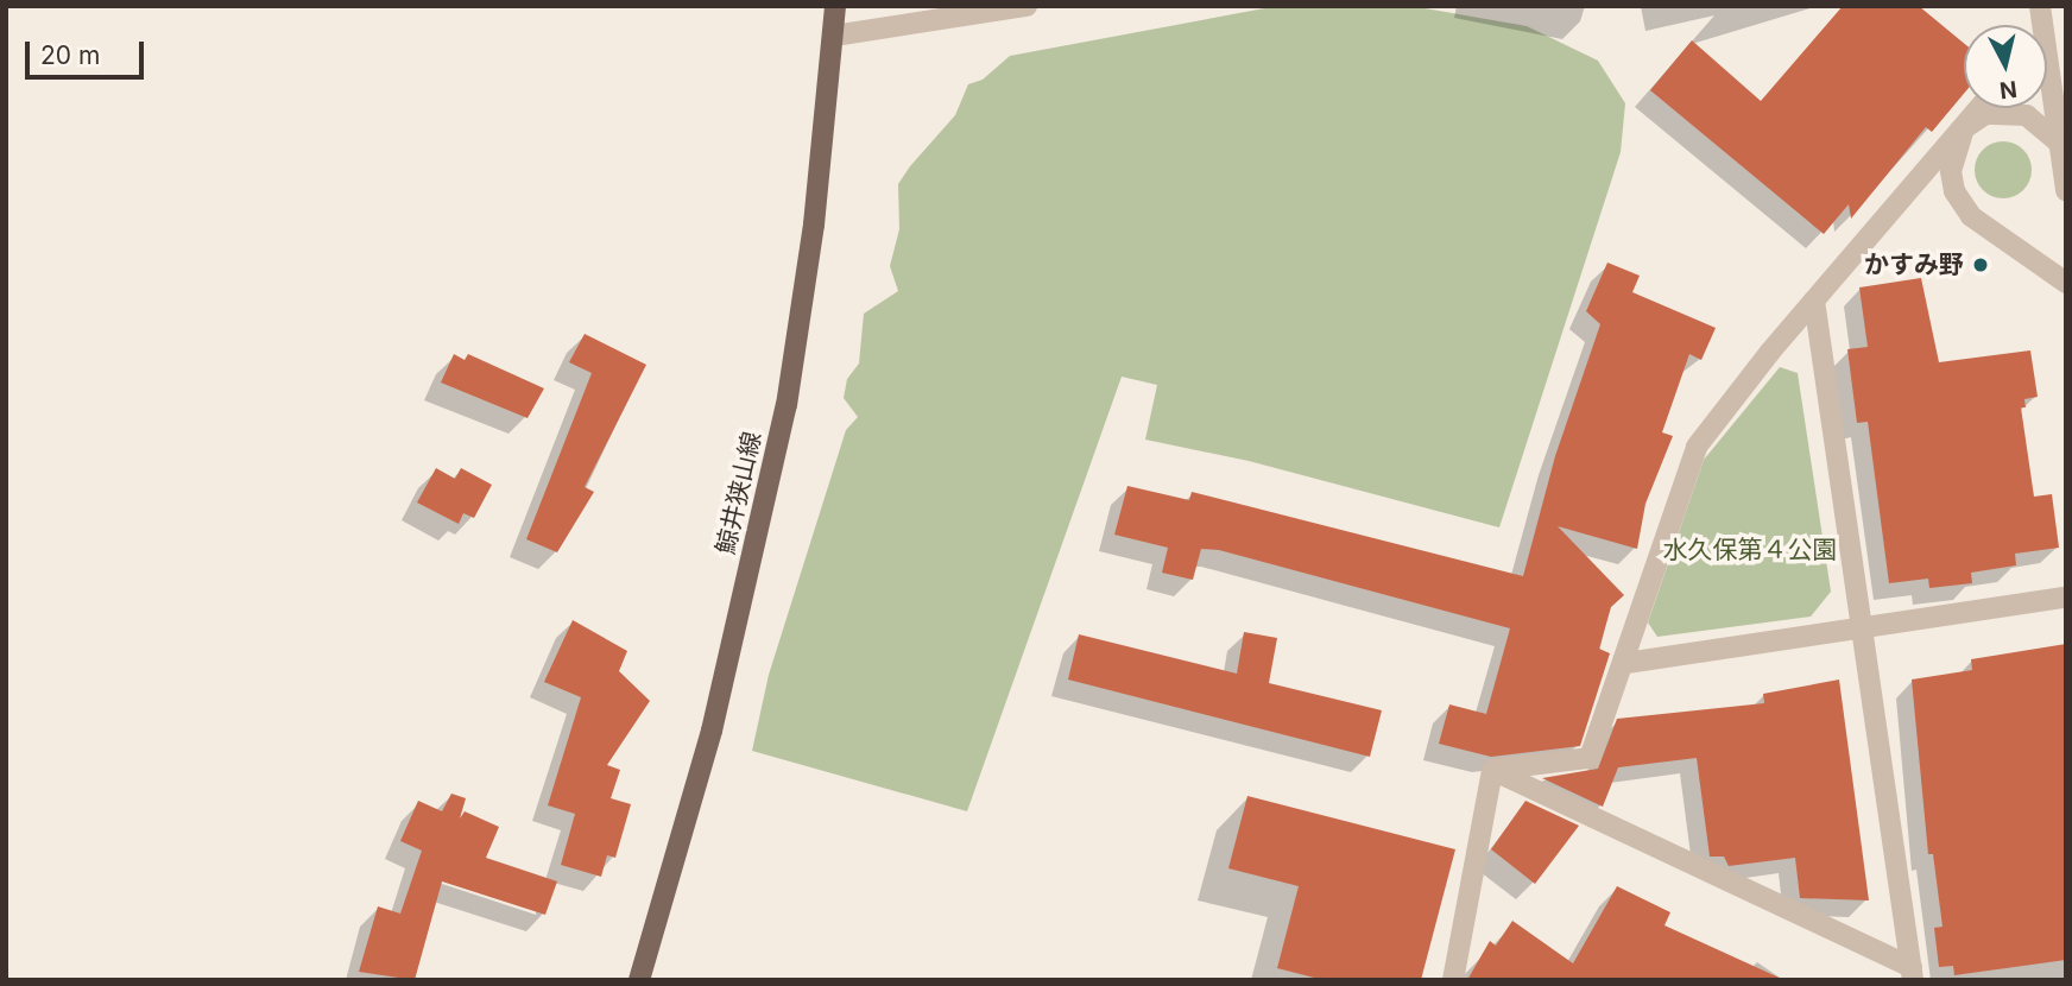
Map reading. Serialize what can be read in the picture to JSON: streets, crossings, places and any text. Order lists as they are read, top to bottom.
{
  "streets": {
    "main road": ["鯨井狭山線"]
  },
  "parks": ["水久保第４公園"],
  "places": ["かすみ野"],
  "scale_bar": "20 m",
  "north": "bottom"
}
